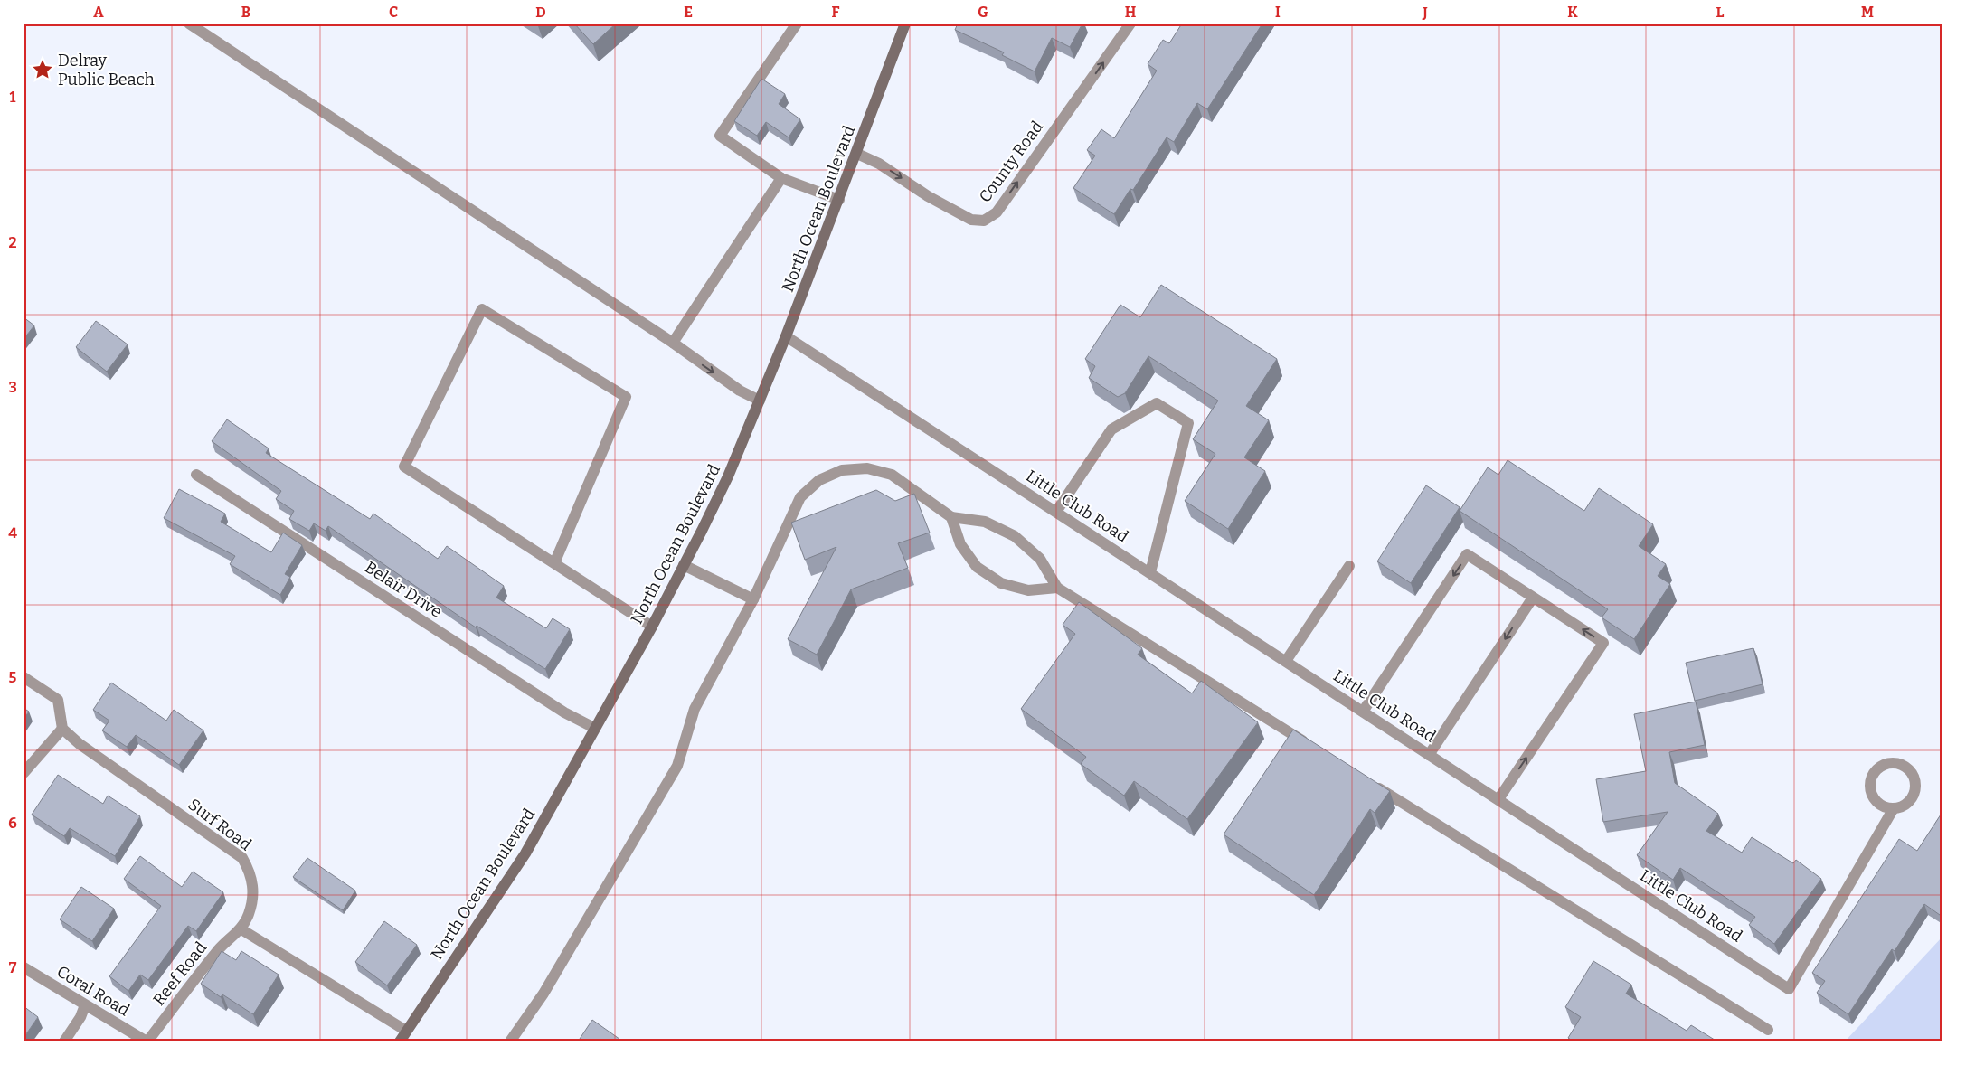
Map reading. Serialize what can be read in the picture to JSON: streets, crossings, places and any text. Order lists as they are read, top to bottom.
{
  "streets": {
    "main road": ["North Ocean Boulevard"],
    "street": [
      "County Road",
      "Little Club Road",
      "Belair Drive",
      "Surf Road",
      "Reef Road",
      "Coral Road"
    ]
  },
  "crossings": [
    ["County Road", "North Ocean Boulevard"],
    ["North Ocean Boulevard", "Little Club Road"],
    ["North Ocean Boulevard", "Belair Drive"],
    ["Surf Road", "Reef Road"],
    ["Reef Road", "Coral Road"]
  ],
  "places": {
    "place": ["Delray Public Beach"]
  },
  "grid": {
    "columns": [
      "A",
      "B",
      "C",
      "D",
      "E",
      "F",
      "G",
      "H",
      "I",
      "J",
      "K",
      "L",
      "M"
    ],
    "rows": [
      "1",
      "2",
      "3",
      "4",
      "5",
      "6",
      "7"
    ]
  }
}
